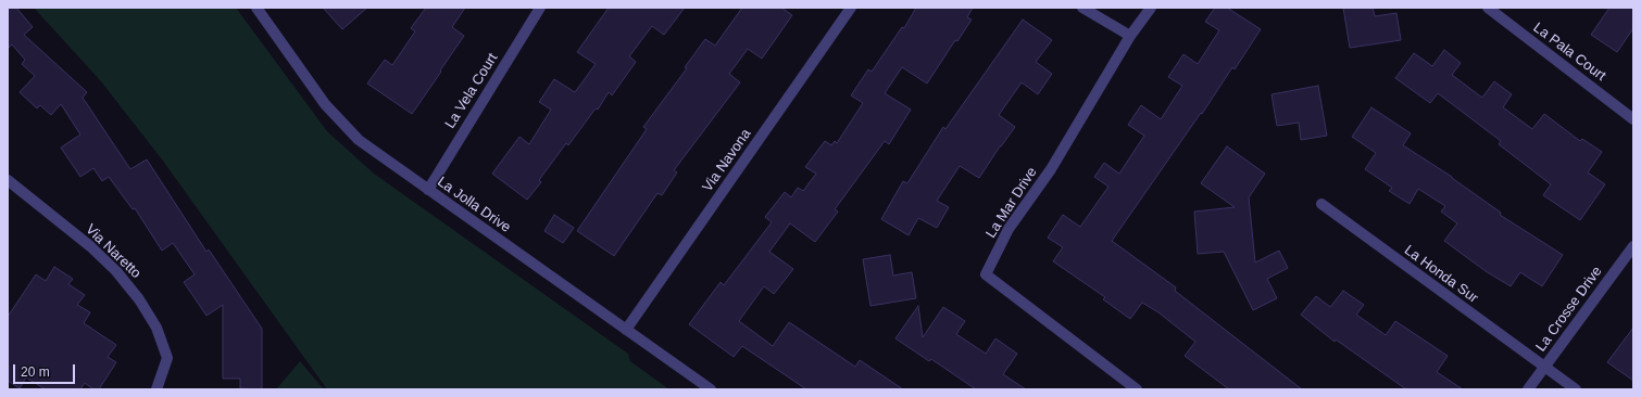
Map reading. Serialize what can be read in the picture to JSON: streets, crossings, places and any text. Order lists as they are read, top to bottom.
{
  "streets": {
    "street": [
      "La Pala Court",
      "La Vela Court",
      "Via Navona",
      "La Mar Drive",
      "La Jolla Drive",
      "Via Naretto",
      "La Honda Sur",
      "La Crosse Drive"
    ]
  },
  "crossings": [
    ["La Vela Court", "La Jolla Drive"],
    ["Via Navona", "La Jolla Drive"],
    ["La Honda Sur", "La Crosse Drive"]
  ],
  "scale_bar": "20 m"
}
